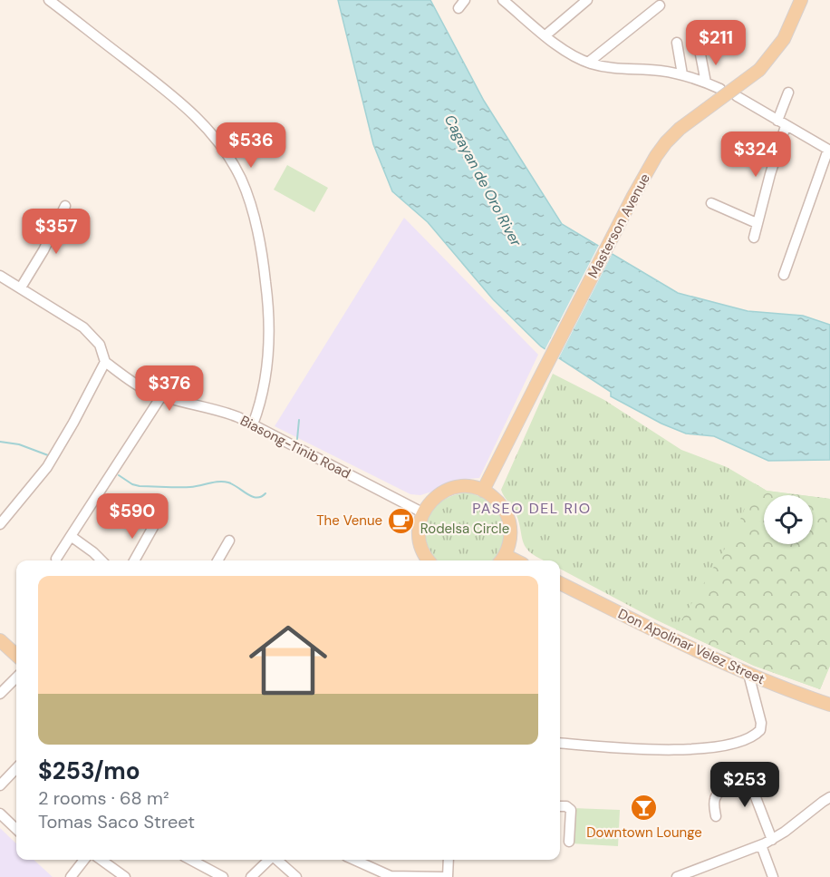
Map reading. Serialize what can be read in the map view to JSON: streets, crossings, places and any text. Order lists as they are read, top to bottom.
{
  "streets": {
    "main road": ["Masterson Avenue", "Don Apolinar Velez Street"],
    "street": ["Biasong-Tinib Road"]
  },
  "districts": ["PASEO DEL RIO"],
  "water": ["Cagayan de Oro River"],
  "parks": ["Rodelsa Circle"],
  "places": {
    "cafe": ["The Venue"],
    "bar": ["Downtown Lounge"]
  },
  "page": {
    "price": [
      "$211",
      "$536",
      "$324",
      "$357",
      "$376",
      "$590",
      "$253"
    ],
    "list": [
      {
        "name": "$253/mo",
        "note": "2 rooms · 68 m² · Tomas Saco Street"
      }
    ]
  }
}
